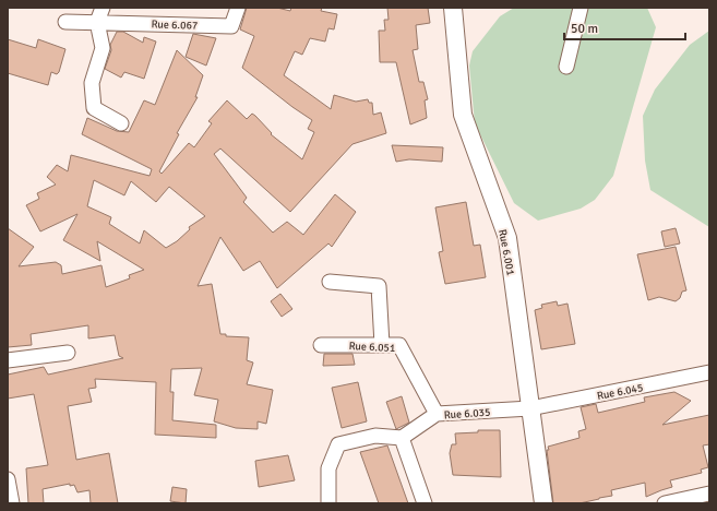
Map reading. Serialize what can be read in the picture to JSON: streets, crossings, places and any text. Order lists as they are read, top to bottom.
{
  "streets": {
    "street": [
      "Rue 6.067",
      "Rue 6.001",
      "Rue 6.051",
      "Rue 6.045",
      "Rue 6.035"
    ]
  },
  "crossings": [
    ["Rue 6.001", "Rue 6.045"],
    ["Rue 6.001", "Rue 6.035"],
    ["Rue 6.051", "Rue 6.035"],
    ["Rue 6.045", "Rue 6.035"]
  ],
  "scale_bar": "50 m"
}
